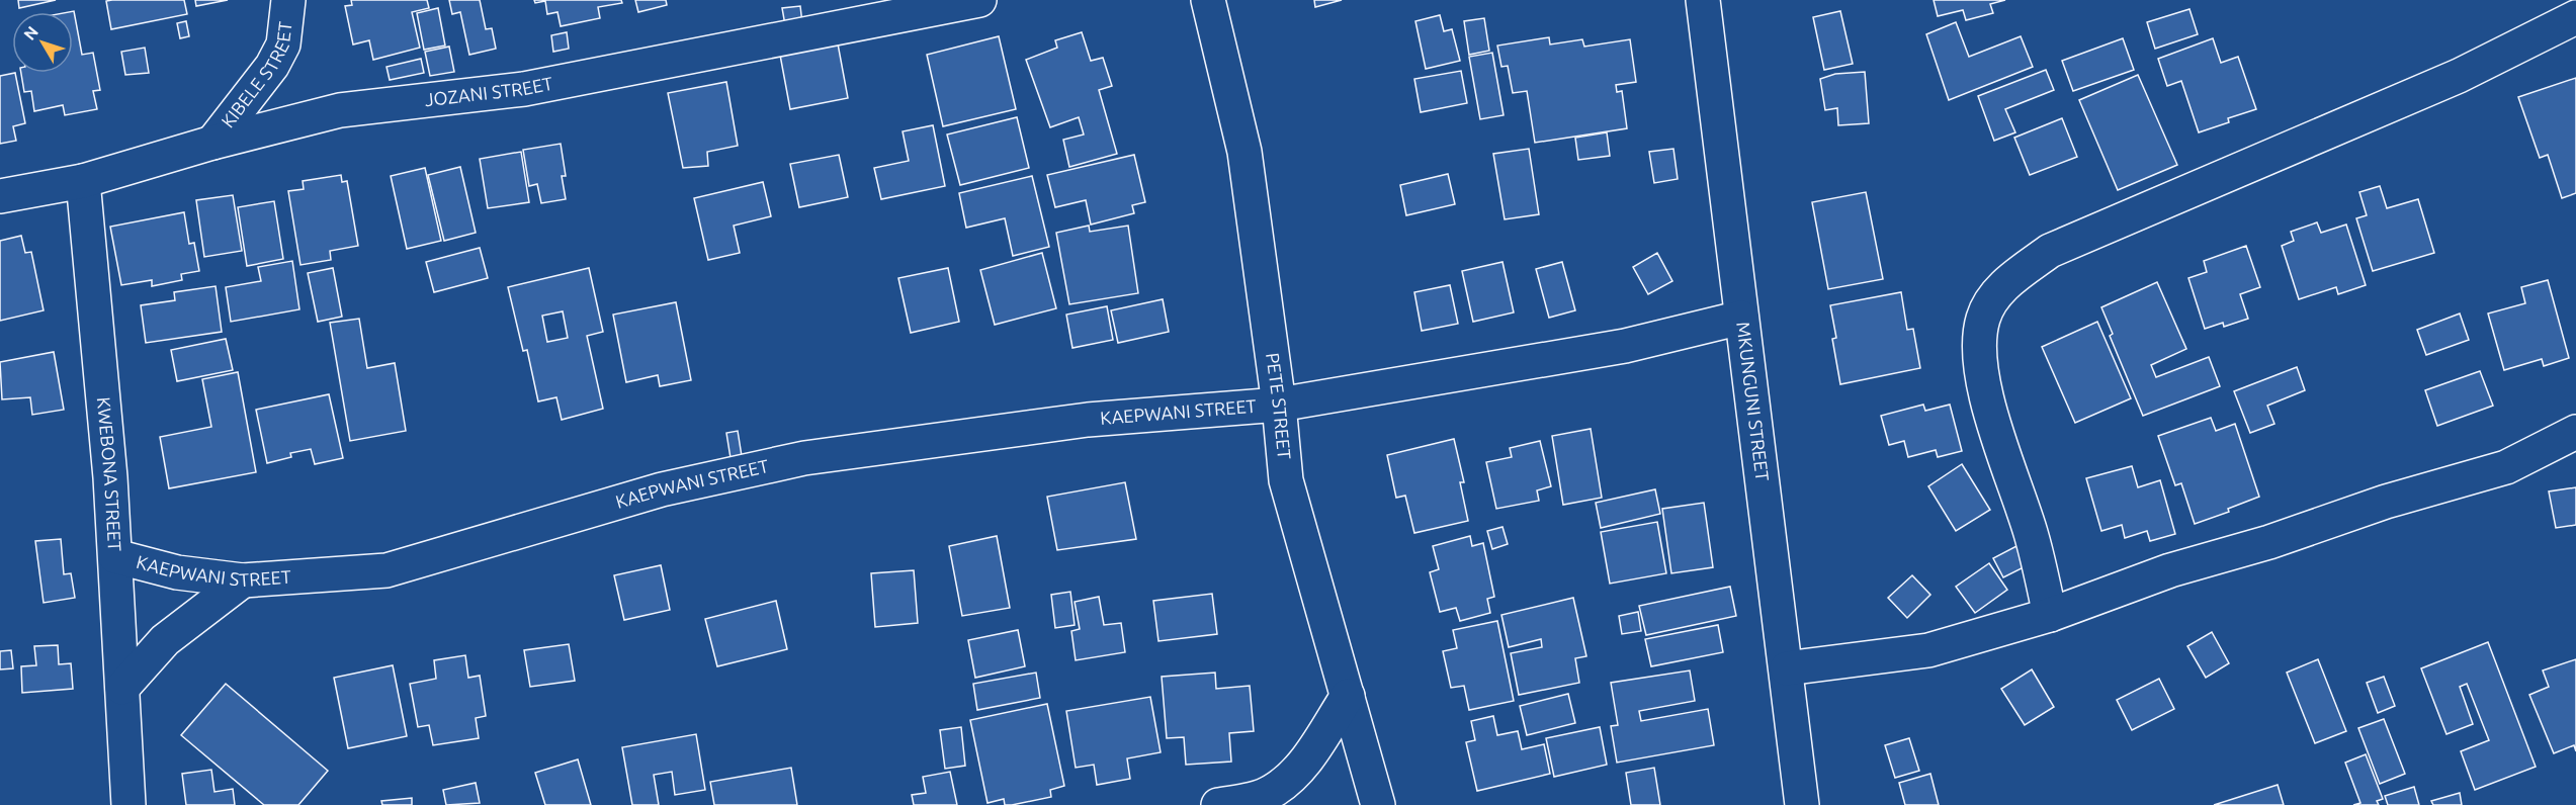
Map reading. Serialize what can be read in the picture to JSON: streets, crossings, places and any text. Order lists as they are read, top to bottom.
{
  "streets": {
    "street": [
      "KIBELE STREET",
      "JOZANI STREET",
      "MKUNGUNI STREET",
      "PETE STREET",
      "KAEPWANI STREET",
      "KWEBONA STREET"
    ]
  },
  "crossings": [
    ["KIBELE STREET", "JOZANI STREET"],
    ["JOZANI STREET", "KWEBONA STREET"],
    ["MKUNGUNI STREET", "KAEPWANI STREET"],
    ["PETE STREET", "KAEPWANI STREET"],
    ["KAEPWANI STREET", "KWEBONA STREET"]
  ],
  "north": "top left"
}
